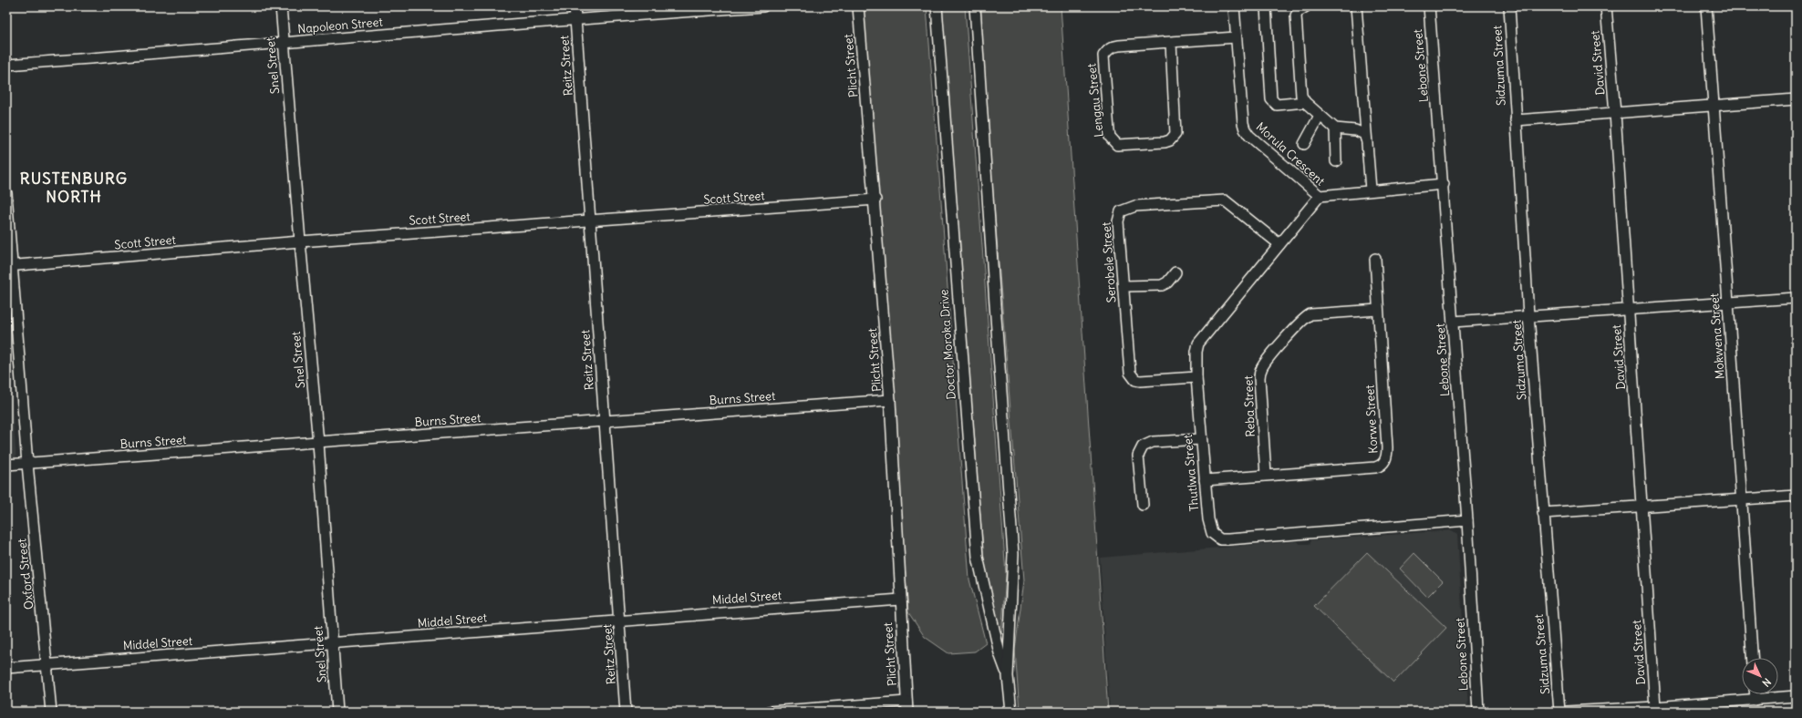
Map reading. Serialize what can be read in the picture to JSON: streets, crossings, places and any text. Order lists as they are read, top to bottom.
{
  "streets": {
    "street": [
      "Napoleon Street",
      "David Street",
      "Snel Street",
      "Reitz Street",
      "Plicht Street",
      "Lebone Street",
      "Sidzuma Street",
      "Lengau Street",
      "Morula Crescent",
      "Scott Street",
      "Serobele Street",
      "Mokwena Street",
      "Doctor Moroka Drive",
      "Burns Street",
      "Reba Street",
      "Korwe Street",
      "Thutlwa Street",
      "Oxford Street",
      "Middel Street"
    ]
  },
  "crossings": [
    ["Napoleon Street", "Snel Street"],
    ["Napoleon Street", "Reitz Street"],
    ["Snel Street", "Scott Street"],
    ["Snel Street", "Burns Street"],
    ["Snel Street", "Middel Street"],
    ["Reitz Street", "Scott Street"],
    ["Reitz Street", "Burns Street"],
    ["Reitz Street", "Middel Street"],
    ["Plicht Street", "Scott Street"],
    ["Plicht Street", "Burns Street"],
    ["Plicht Street", "Middel Street"],
    ["Lebone Street", "Morula Crescent"],
    ["Lebone Street", "Thutlwa Street"],
    ["Lengau Street", "Morula Crescent"],
    ["Morula Crescent", "Thutlwa Street"],
    ["Scott Street", "Oxford Street"],
    ["Serobele Street", "Thutlwa Street"],
    ["Burns Street", "Oxford Street"],
    ["Reba Street", "Korwe Street"],
    ["Korwe Street", "Thutlwa Street"],
    ["Oxford Street", "Middel Street"]
  ],
  "districts": ["RUSTENBURG NORTH"],
  "north": "bottom right"
}
